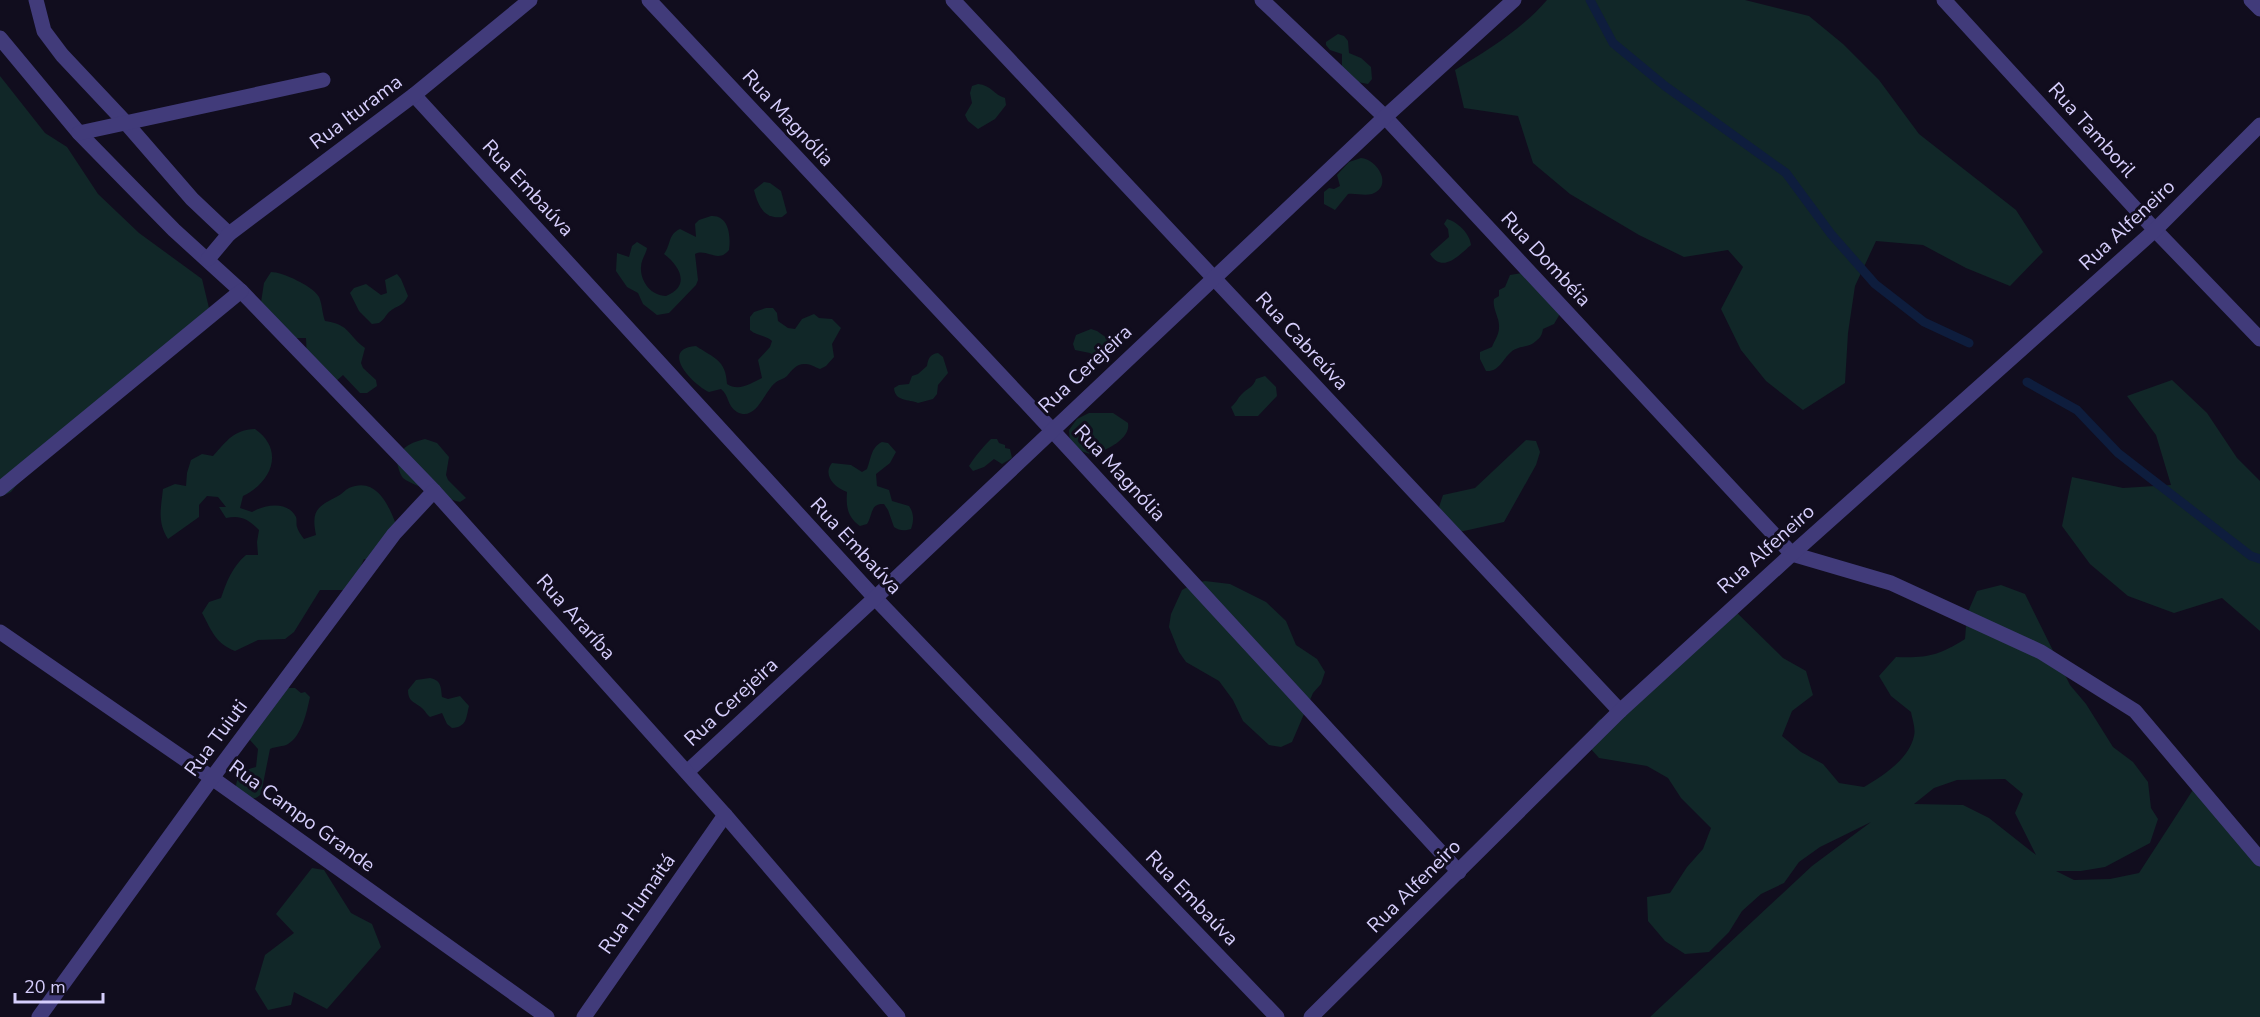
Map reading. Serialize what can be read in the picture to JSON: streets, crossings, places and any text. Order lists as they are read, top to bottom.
{
  "streets": {
    "street": [
      "Rua Iturama",
      "Rua Magnólia",
      "Rua Tamboril",
      "Rua Embaúva",
      "Rua Alfeneiro",
      "Rua Dombéia",
      "Rua Cabreúva",
      "Rua Cerejeira",
      "Rua Araríba",
      "Rua Tuiuti",
      "Rua Campo Grande",
      "Rua Humaitá"
    ]
  },
  "crossings": [
    ["Rua Iturama", "Rua Embaúva"],
    ["Rua Iturama", "Rua Araríba"],
    ["Rua Magnólia", "Rua Alfeneiro"],
    ["Rua Magnólia", "Rua Cerejeira"],
    ["Rua Tamboril", "Rua Alfeneiro"],
    ["Rua Embaúva", "Rua Cerejeira"],
    ["Rua Alfeneiro", "Rua Dombéia"],
    ["Rua Alfeneiro", "Rua Cabreúva"],
    ["Rua Dombéia", "Rua Cerejeira"],
    ["Rua Cabreúva", "Rua Cerejeira"],
    ["Rua Cerejeira", "Rua Araríba"],
    ["Rua Araríba", "Rua Tuiuti"],
    ["Rua Araríba", "Rua Humaitá"],
    ["Rua Tuiuti", "Rua Campo Grande"]
  ],
  "scale_bar": "20 m"
}
